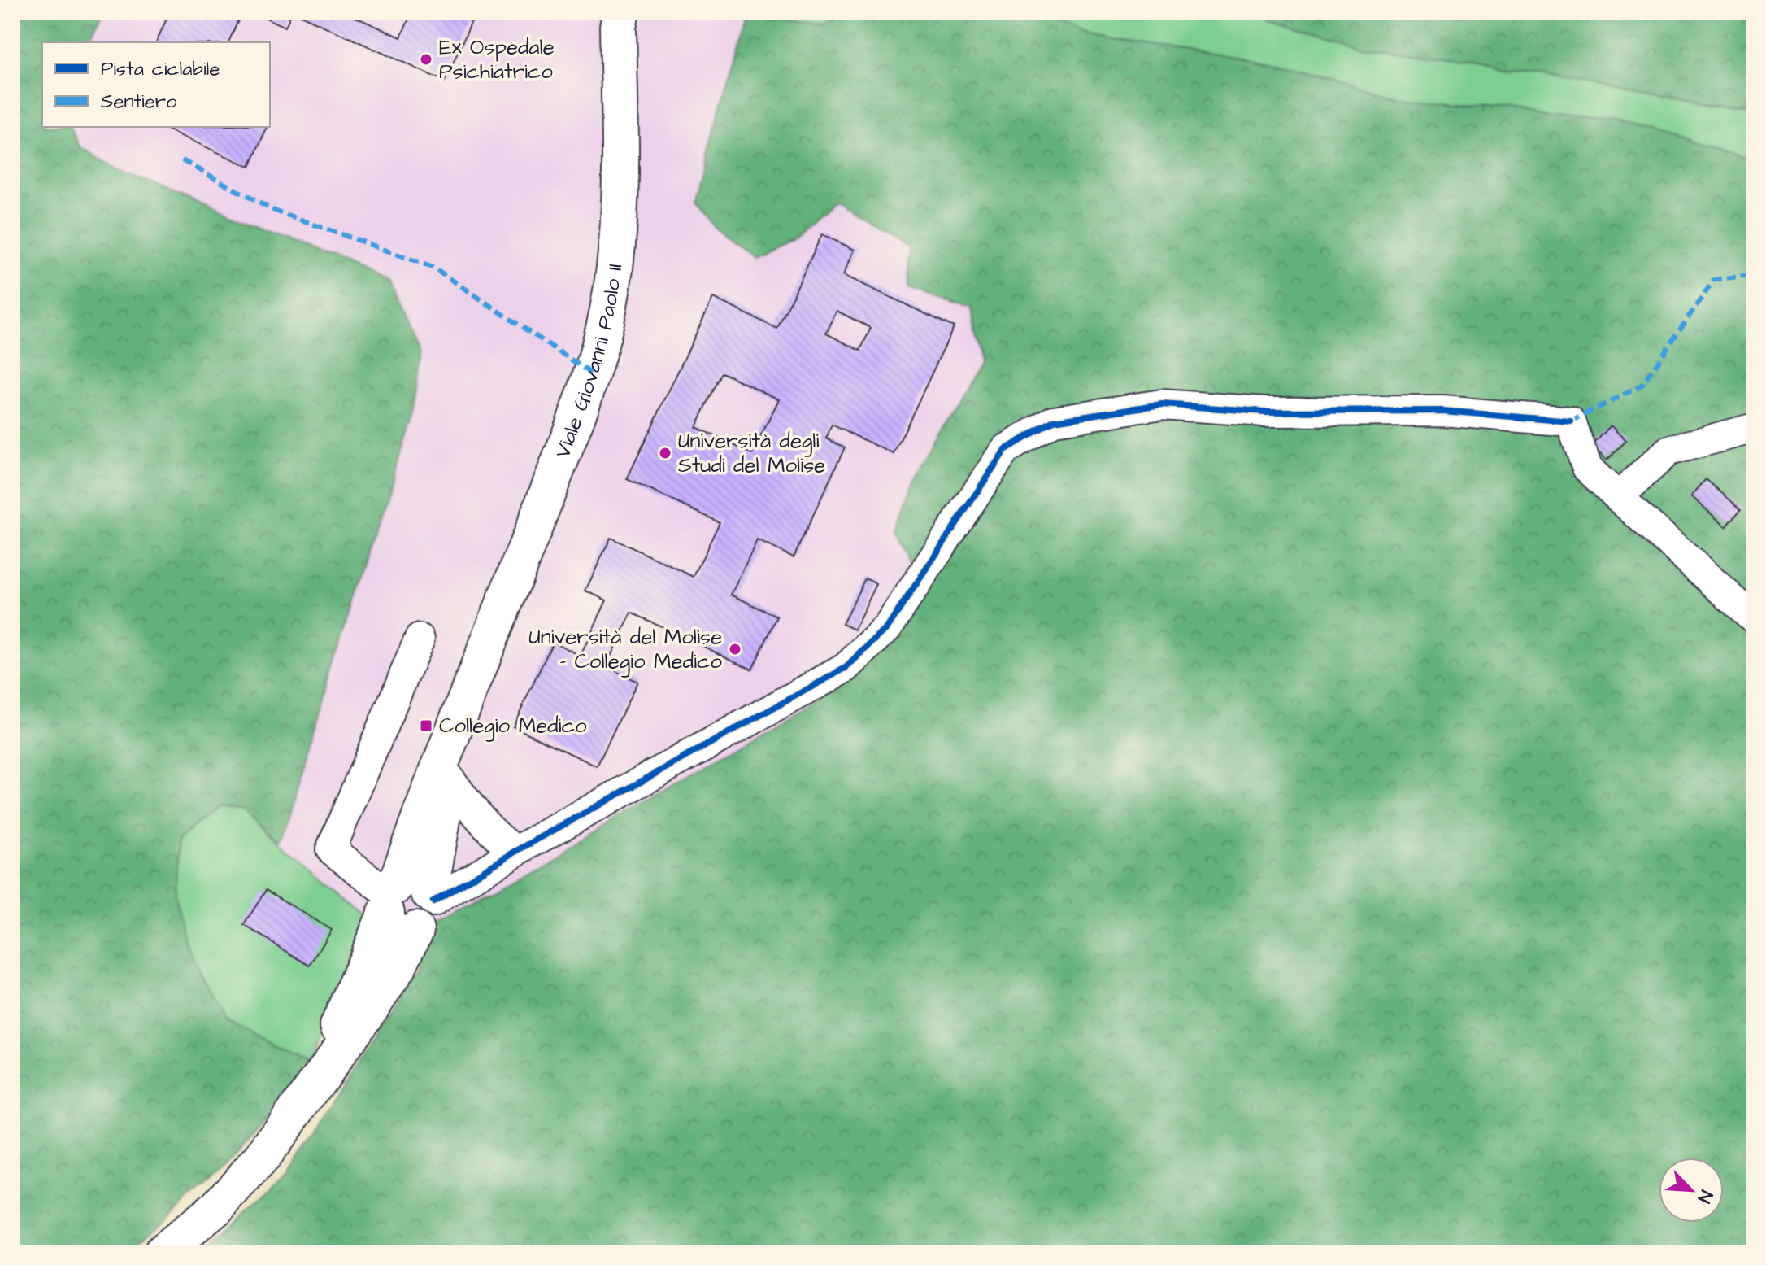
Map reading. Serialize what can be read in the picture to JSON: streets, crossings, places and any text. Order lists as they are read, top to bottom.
{
  "streets": {
    "main road": ["Viale Giovanni Paolo II"]
  },
  "places": {
    "other": ["Ex Ospedale Psichiatrico", "Università degli Studi del Molise", "Università del Molise - Collegio Medico"],
    "transit": ["Collegio Medico"]
  },
  "legend": ["Pista ciclabile", "Sentiero"],
  "north": "bottom right"
}
